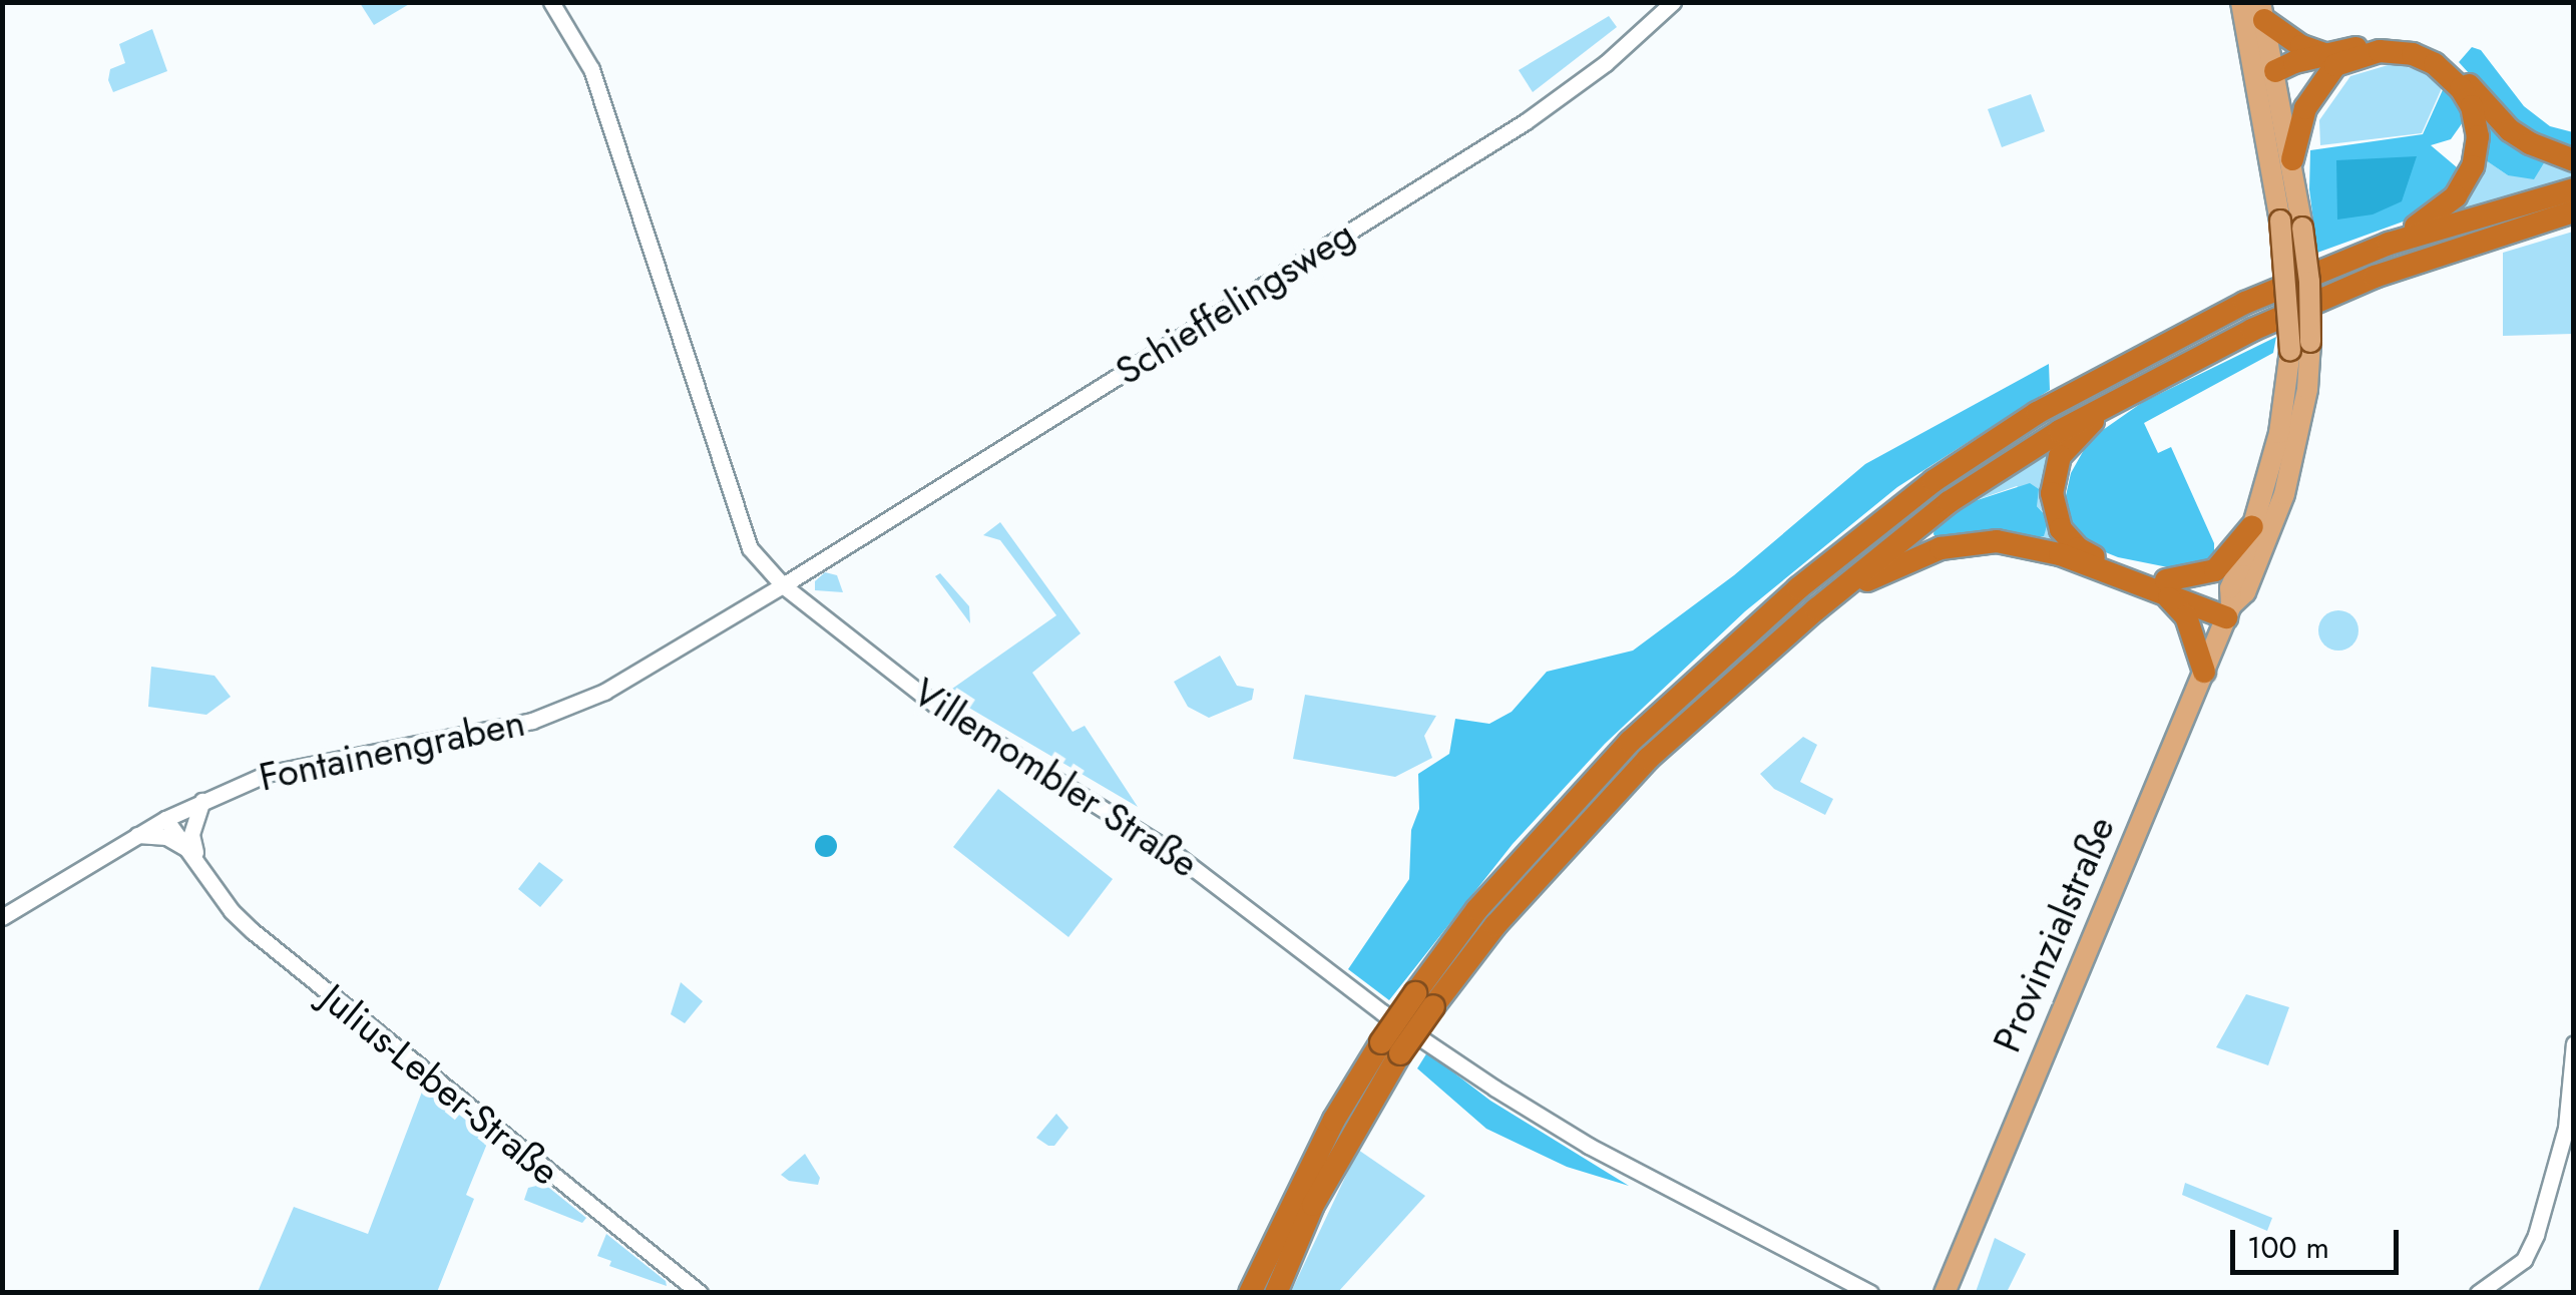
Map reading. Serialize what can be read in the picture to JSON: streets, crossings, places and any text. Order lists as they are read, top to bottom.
{
  "streets": {
    "main road": ["Provinzialstraße"],
    "street": [
      "Schieffelingsweg",
      "Fontainengraben",
      "Villemombler Straße",
      "Julius-Leber-Straße"
    ]
  },
  "crossings": [
    ["Schieffelingsweg", "Fontainengraben"],
    ["Schieffelingsweg", "Villemombler Straße"],
    ["Fontainengraben", "Villemombler Straße"],
    ["Fontainengraben", "Julius-Leber-Straße"]
  ],
  "scale_bar": "100 m"
}
